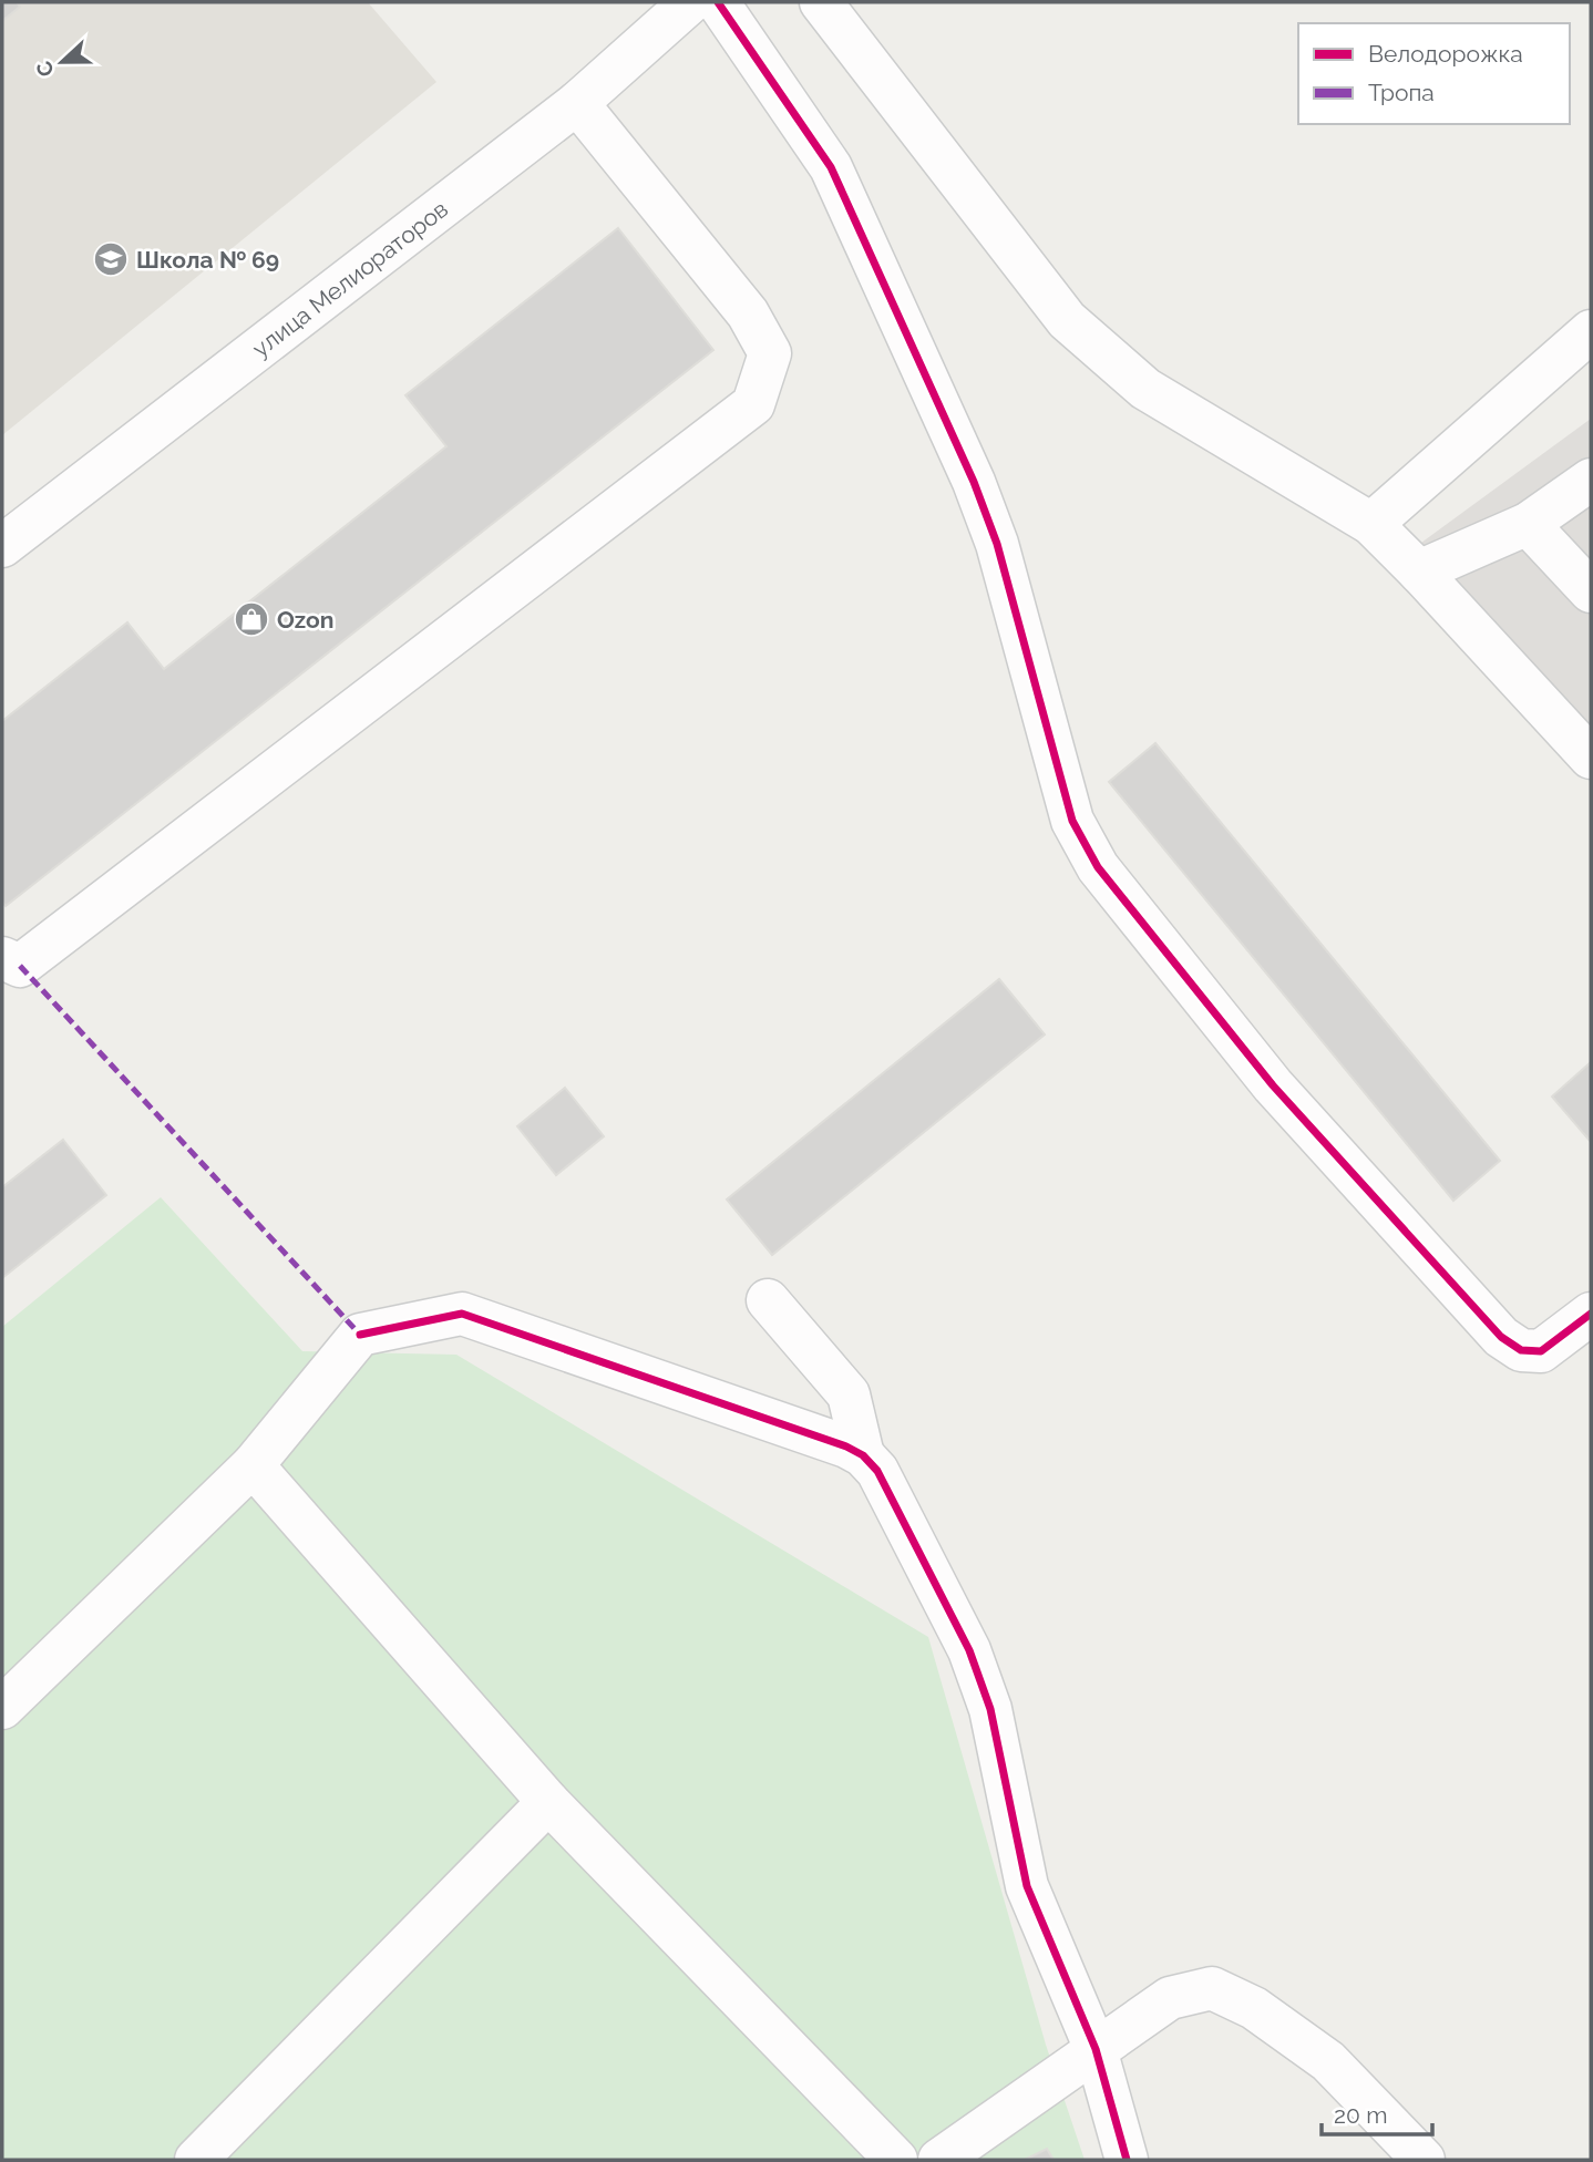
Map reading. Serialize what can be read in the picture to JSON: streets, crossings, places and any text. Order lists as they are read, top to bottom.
{
  "streets": {
    "street": ["улица Мелиораторов"]
  },
  "places": {
    "school or university": ["Школа № 69"],
    "shop": ["Ozon"]
  },
  "legend": ["Велодорожка", "Тропа"],
  "scale_bar": "20 m",
  "north": "left"
}
